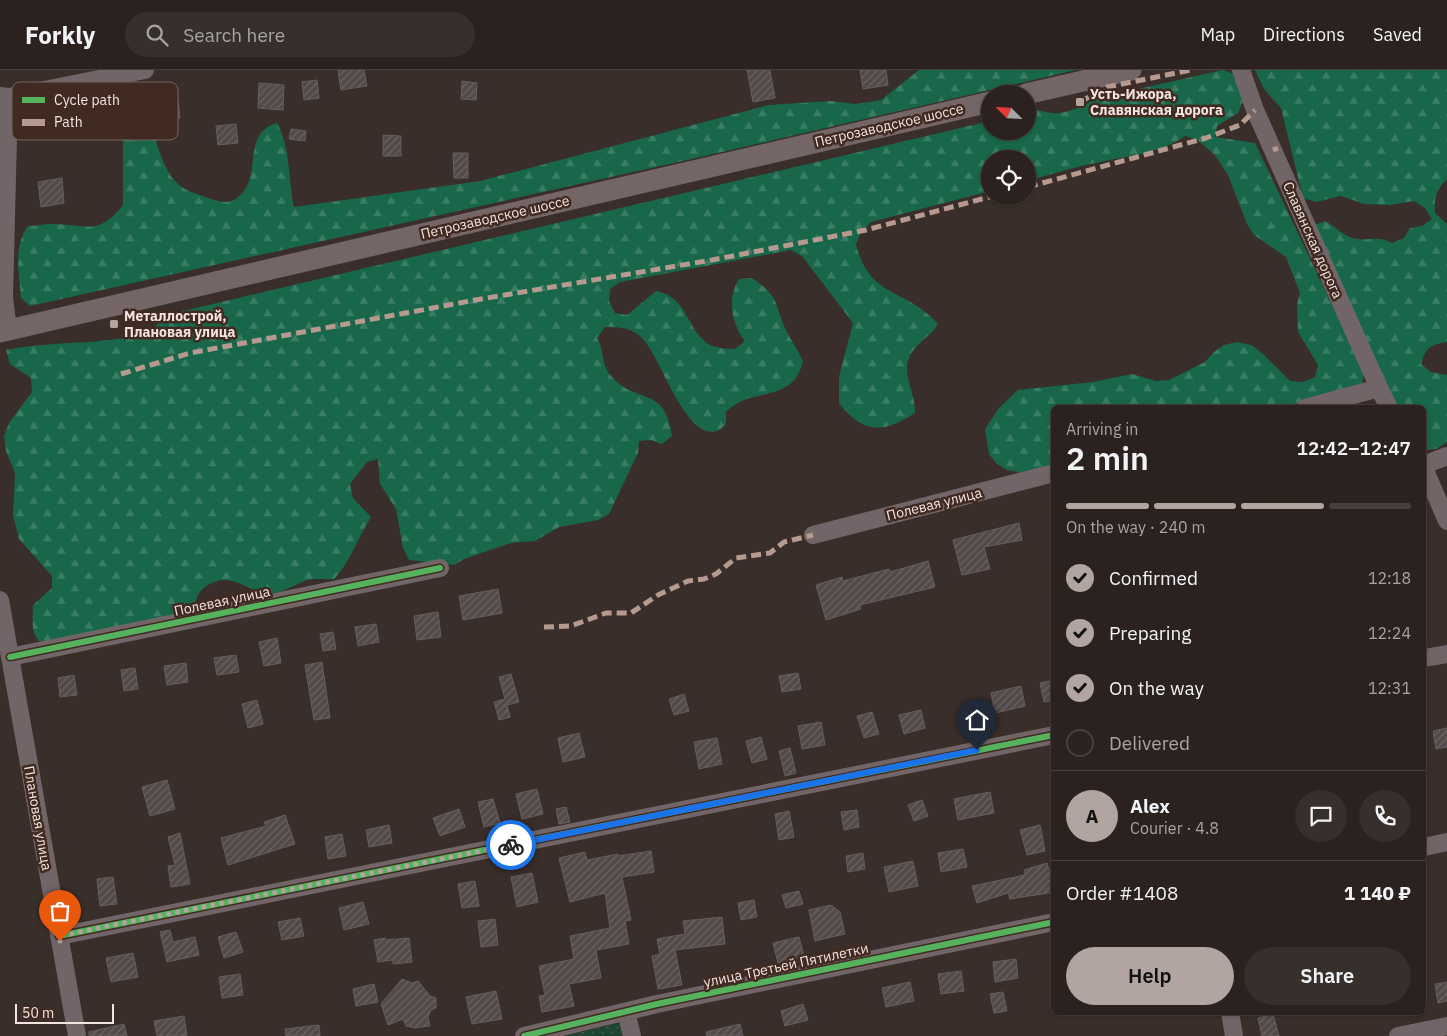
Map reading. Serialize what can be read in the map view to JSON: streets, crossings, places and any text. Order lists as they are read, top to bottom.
{
  "streets": {
    "main road": ["Петрозаводское шоссе"],
    "street": [
      "Славянская дорога",
      "Полевая улица",
      "Плановая улица",
      "улица Третьей Пятилетки"
    ]
  },
  "crossings": [
    ["Полевая улица", "Плановая улица"]
  ],
  "places": {
    "transit": ["Усть-Ижора, Славянская дорога", "Металлострой, Плановая улица"]
  },
  "legend": ["Cycle path", "Path"],
  "scale_bar": "50 m",
  "north": "top left",
  "page": {
    "header": "Forkly",
    "search": "Search here",
    "nav": ["Map", "Directions", "Saved"],
    "heading": ["2 min", "Arriving in", "12:42–12:47"],
    "panel": [
      "Alex",
      "Courier · 4.8",
      "Order #1408",
      "1 140 ₽"
    ],
    "bar": "On the way · 240 m",
    "list": [
      ["Confirmed", "12:18"],
      ["Preparing", "12:24"],
      ["On the way", "12:31"],
      "Delivered"
    ],
    "round": "A",
    "buttons": ["Help", "Share"],
    "scale": "50 m"
  }
}
